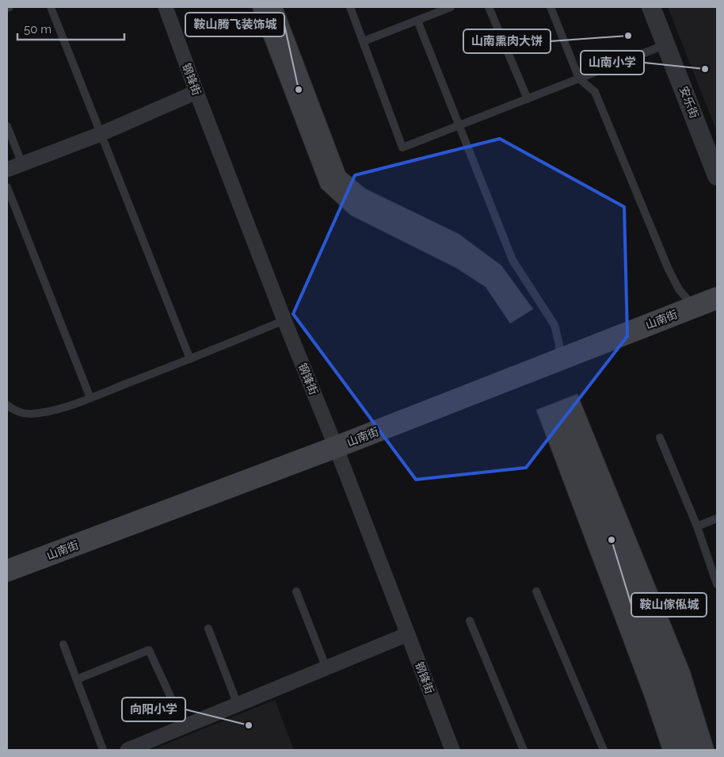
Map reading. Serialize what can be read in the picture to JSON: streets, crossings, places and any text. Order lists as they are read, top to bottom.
{
  "streets": {
    "main road": ["山南街"],
    "street": ["钢锋街", "安乐街"]
  },
  "crossings": [
    ["钢锋街", "山南街"]
  ],
  "places": [
    "山南熏肉大饼",
    "山南小学",
    "鞍山腾飞装饰城",
    "鞍山傢俬城",
    "向阳小学"
  ],
  "scale_bar": "50 m"
}
